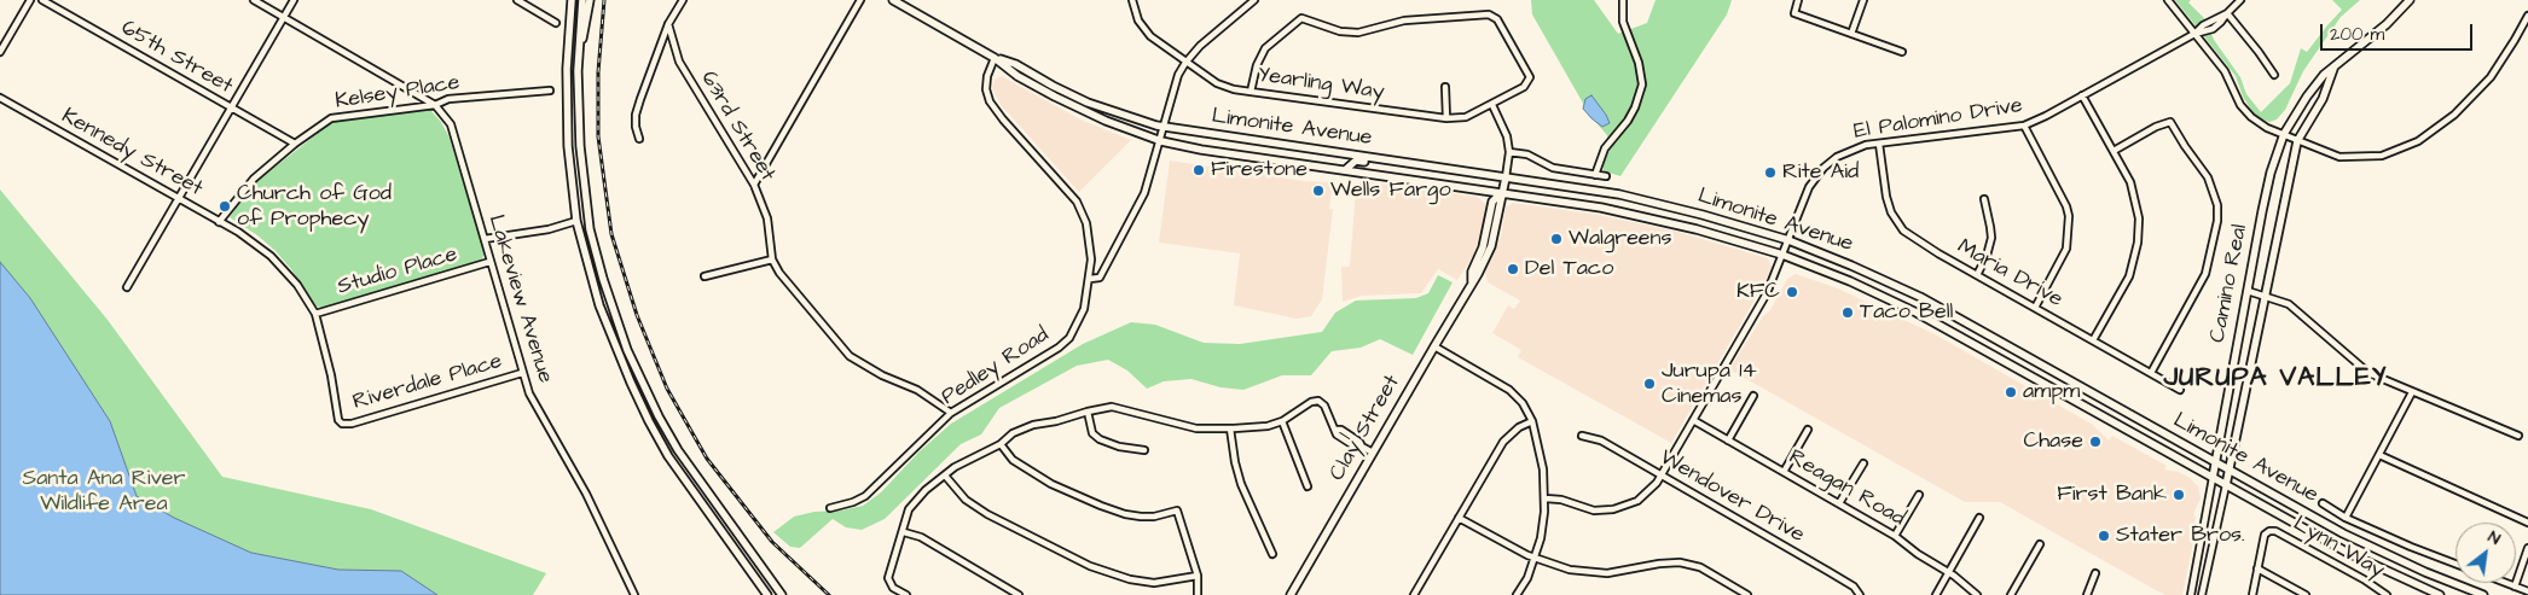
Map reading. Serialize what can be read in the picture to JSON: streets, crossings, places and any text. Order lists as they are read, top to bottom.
{
  "streets": {
    "main road": ["Limonite Avenue", "Camino Real", "Clay Street"],
    "street": [
      "65th Street",
      "Yearling Way",
      "Kelsey Place",
      "El Palomino Drive",
      "63rd Street",
      "Kennedy Street",
      "Studio Place",
      "Maria Drive",
      "Lakeview Avenue",
      "Pedley Road",
      "Riverdale Place",
      "Reagan Road",
      "Wendover Drive",
      "Lynn Way"
    ]
  },
  "crossings": [
    ["65th Street", "Kelsey Place"],
    ["Yearling Way", "Clay Street"],
    ["Kelsey Place", "Kennedy Street"],
    ["Kelsey Place", "Lakeview Avenue"],
    ["El Palomino Drive", "Limonite Avenue"],
    ["El Palomino Drive", "Maria Drive"],
    ["El Palomino Drive", "Reagan Road"],
    ["El Palomino Drive", "Wendover Drive"],
    ["63rd Street", "Pedley Road"],
    ["Limonite Avenue", "Camino Real"],
    ["Limonite Avenue", "Pedley Road"],
    ["Limonite Avenue", "Clay Street"],
    ["Kennedy Street", "Studio Place"],
    ["Kennedy Street", "Riverdale Place"],
    ["Studio Place", "Lakeview Avenue"],
    ["Lakeview Avenue", "Riverdale Place"]
  ],
  "districts": ["JURUPA VALLEY"],
  "parks": ["Santa Ana River Wildlife Area"],
  "places": [
    "Firestone",
    "Rite Aid",
    "Wells Fargo",
    "Church of God of Prophecy",
    "Walgreens",
    "Del Taco",
    "KFC",
    "Taco Bell",
    "Jurupa 14 Cinemas",
    "ampm",
    "Chase",
    "First Bank",
    "Stater Bros."
  ],
  "scale_bar": "200 m",
  "north": "top right"
}
